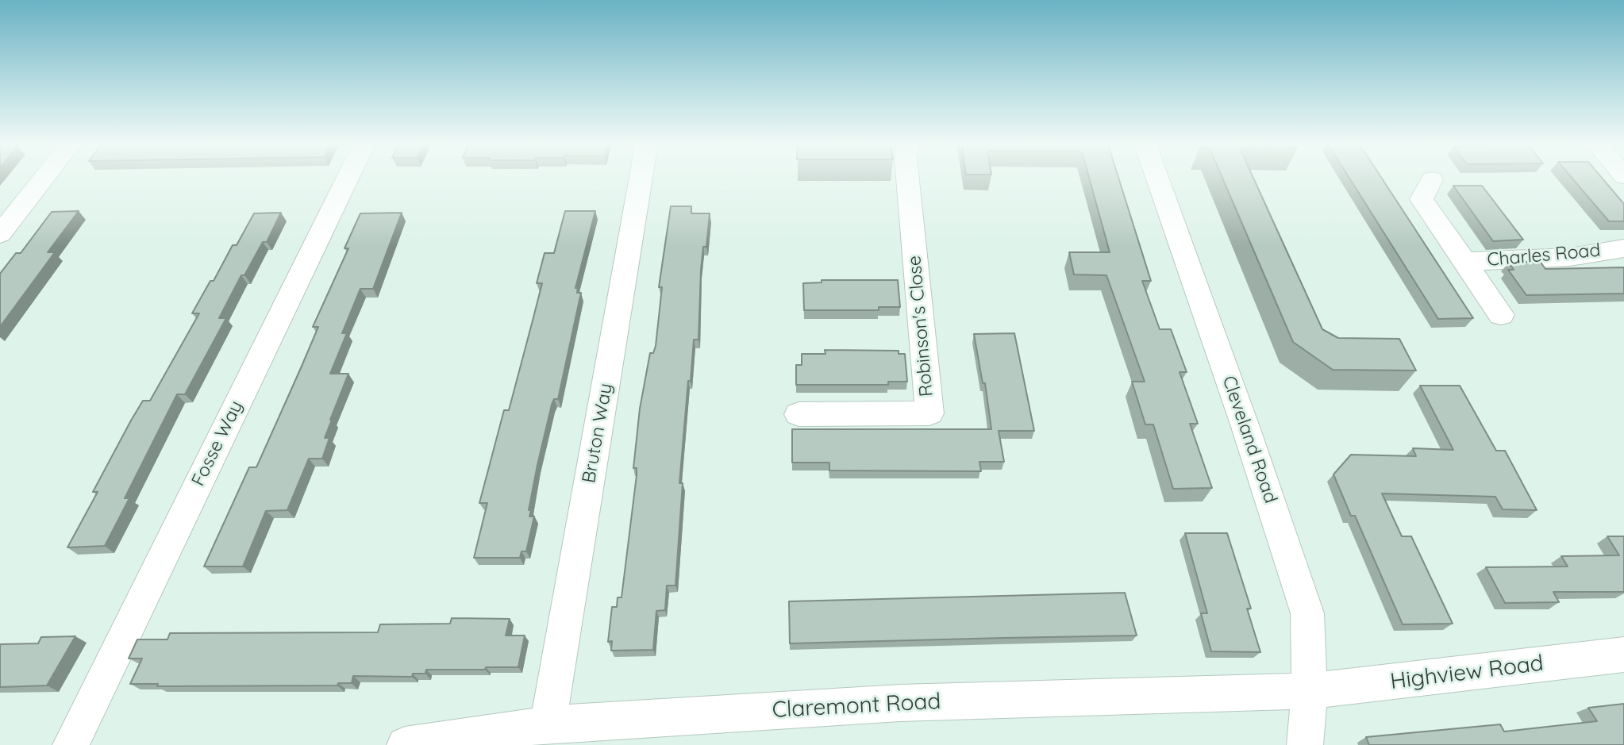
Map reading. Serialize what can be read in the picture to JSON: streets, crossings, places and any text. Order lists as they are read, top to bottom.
{
  "streets": {
    "street": [
      "Charles Road",
      "Robinson's Close",
      "Bruton Way",
      "Cleveland Road",
      "Fosse Way",
      "Highview Road",
      "Claremont Road"
    ]
  },
  "crossings": [
    ["Bruton Way", "Claremont Road"],
    ["Cleveland Road", "Highview Road"],
    ["Cleveland Road", "Claremont Road"],
    ["Highview Road", "Claremont Road"]
  ]
}
